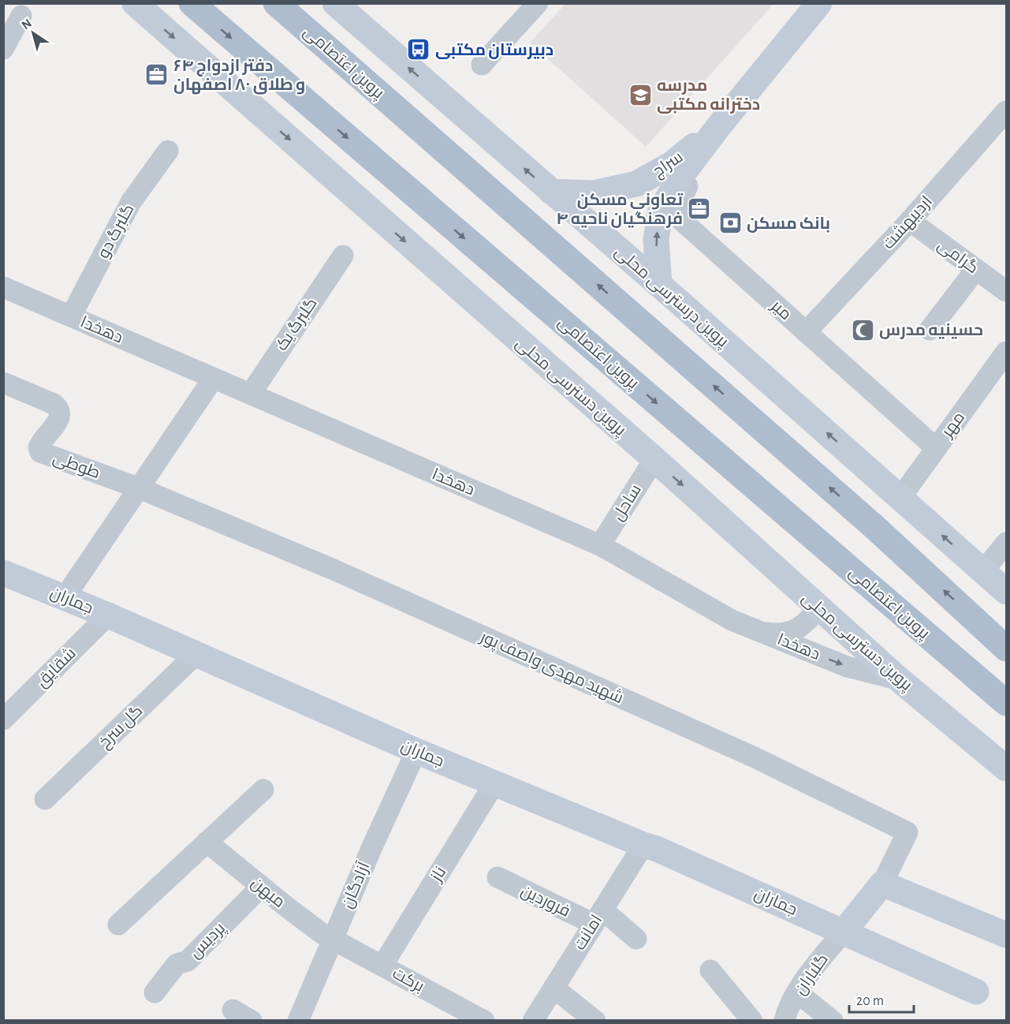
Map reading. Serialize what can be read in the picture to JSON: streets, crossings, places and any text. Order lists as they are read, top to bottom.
{
  "streets": {
    "main road": [
      "پروین اعتصامی",
      "سراج",
      "پروین درسترسی محلی",
      "پروین دسترسی محلی",
      "جماران"
    ],
    "street": [
      "اردیبهشت",
      "گلبرگ دو",
      "گرامی",
      "میر",
      "گلبرگ یک",
      "دهخدا",
      "مهر",
      "طوطی",
      "ساحل",
      "شقایق",
      "شهید مهدی واصف پور",
      "گل سرخ",
      "ناز",
      "آزادگان",
      "میهن",
      "فروردین",
      "امانت",
      "پردیس",
      "گلباران",
      "برکت"
    ]
  },
  "crossings": [
    ["سراج", "پروین درسترسی محلی"],
    ["سراج", "میر"],
    ["اردیبهشت", "گرامی"],
    ["اردیبهشت", "میر"],
    ["گلبرگ دو", "دهخدا"],
    ["پروین درسترسی محلی", "مهر"],
    ["میر", "مهر"],
    ["گلبرگ یک", "دهخدا"],
    ["دهخدا", "پروین دسترسی محلی"],
    ["دهخدا", "ساحل"],
    ["پروین دسترسی محلی", "ساحل"],
    ["طوطی", "شهید مهدی واصف پور"],
    ["جماران", "شقایق"],
    ["جماران", "گل سرخ"],
    ["جماران", "ناز"],
    ["جماران", "آزادگان"],
    ["جماران", "امانت"],
    ["جماران", "گلباران"],
    ["ناز", "برکت"],
    ["آزادگان", "میهن"],
    ["آزادگان", "برکت"],
    ["میهن", "پردیس"],
    ["میهن", "برکت"],
    ["فروردین", "امانت"]
  ],
  "one_way": ["پروین درسترسی محلی", "پروین دسترسی محلی"],
  "places": {
    "bus stop": ["دبیرستان مکتبی"],
    "office": ["دفتر ازدواج ۶۴ و طلاق ۸۰ اصفهان", "تعاونی مسکن فرهنگیان ناحیه ۴"],
    "school or university": ["مدرسه دخترانه مکتبی"],
    "bank": ["بانک مسکن"],
    "mosque": ["حسینیه مدرس"]
  },
  "scale_bar": "20 m",
  "north": "top left"
}
